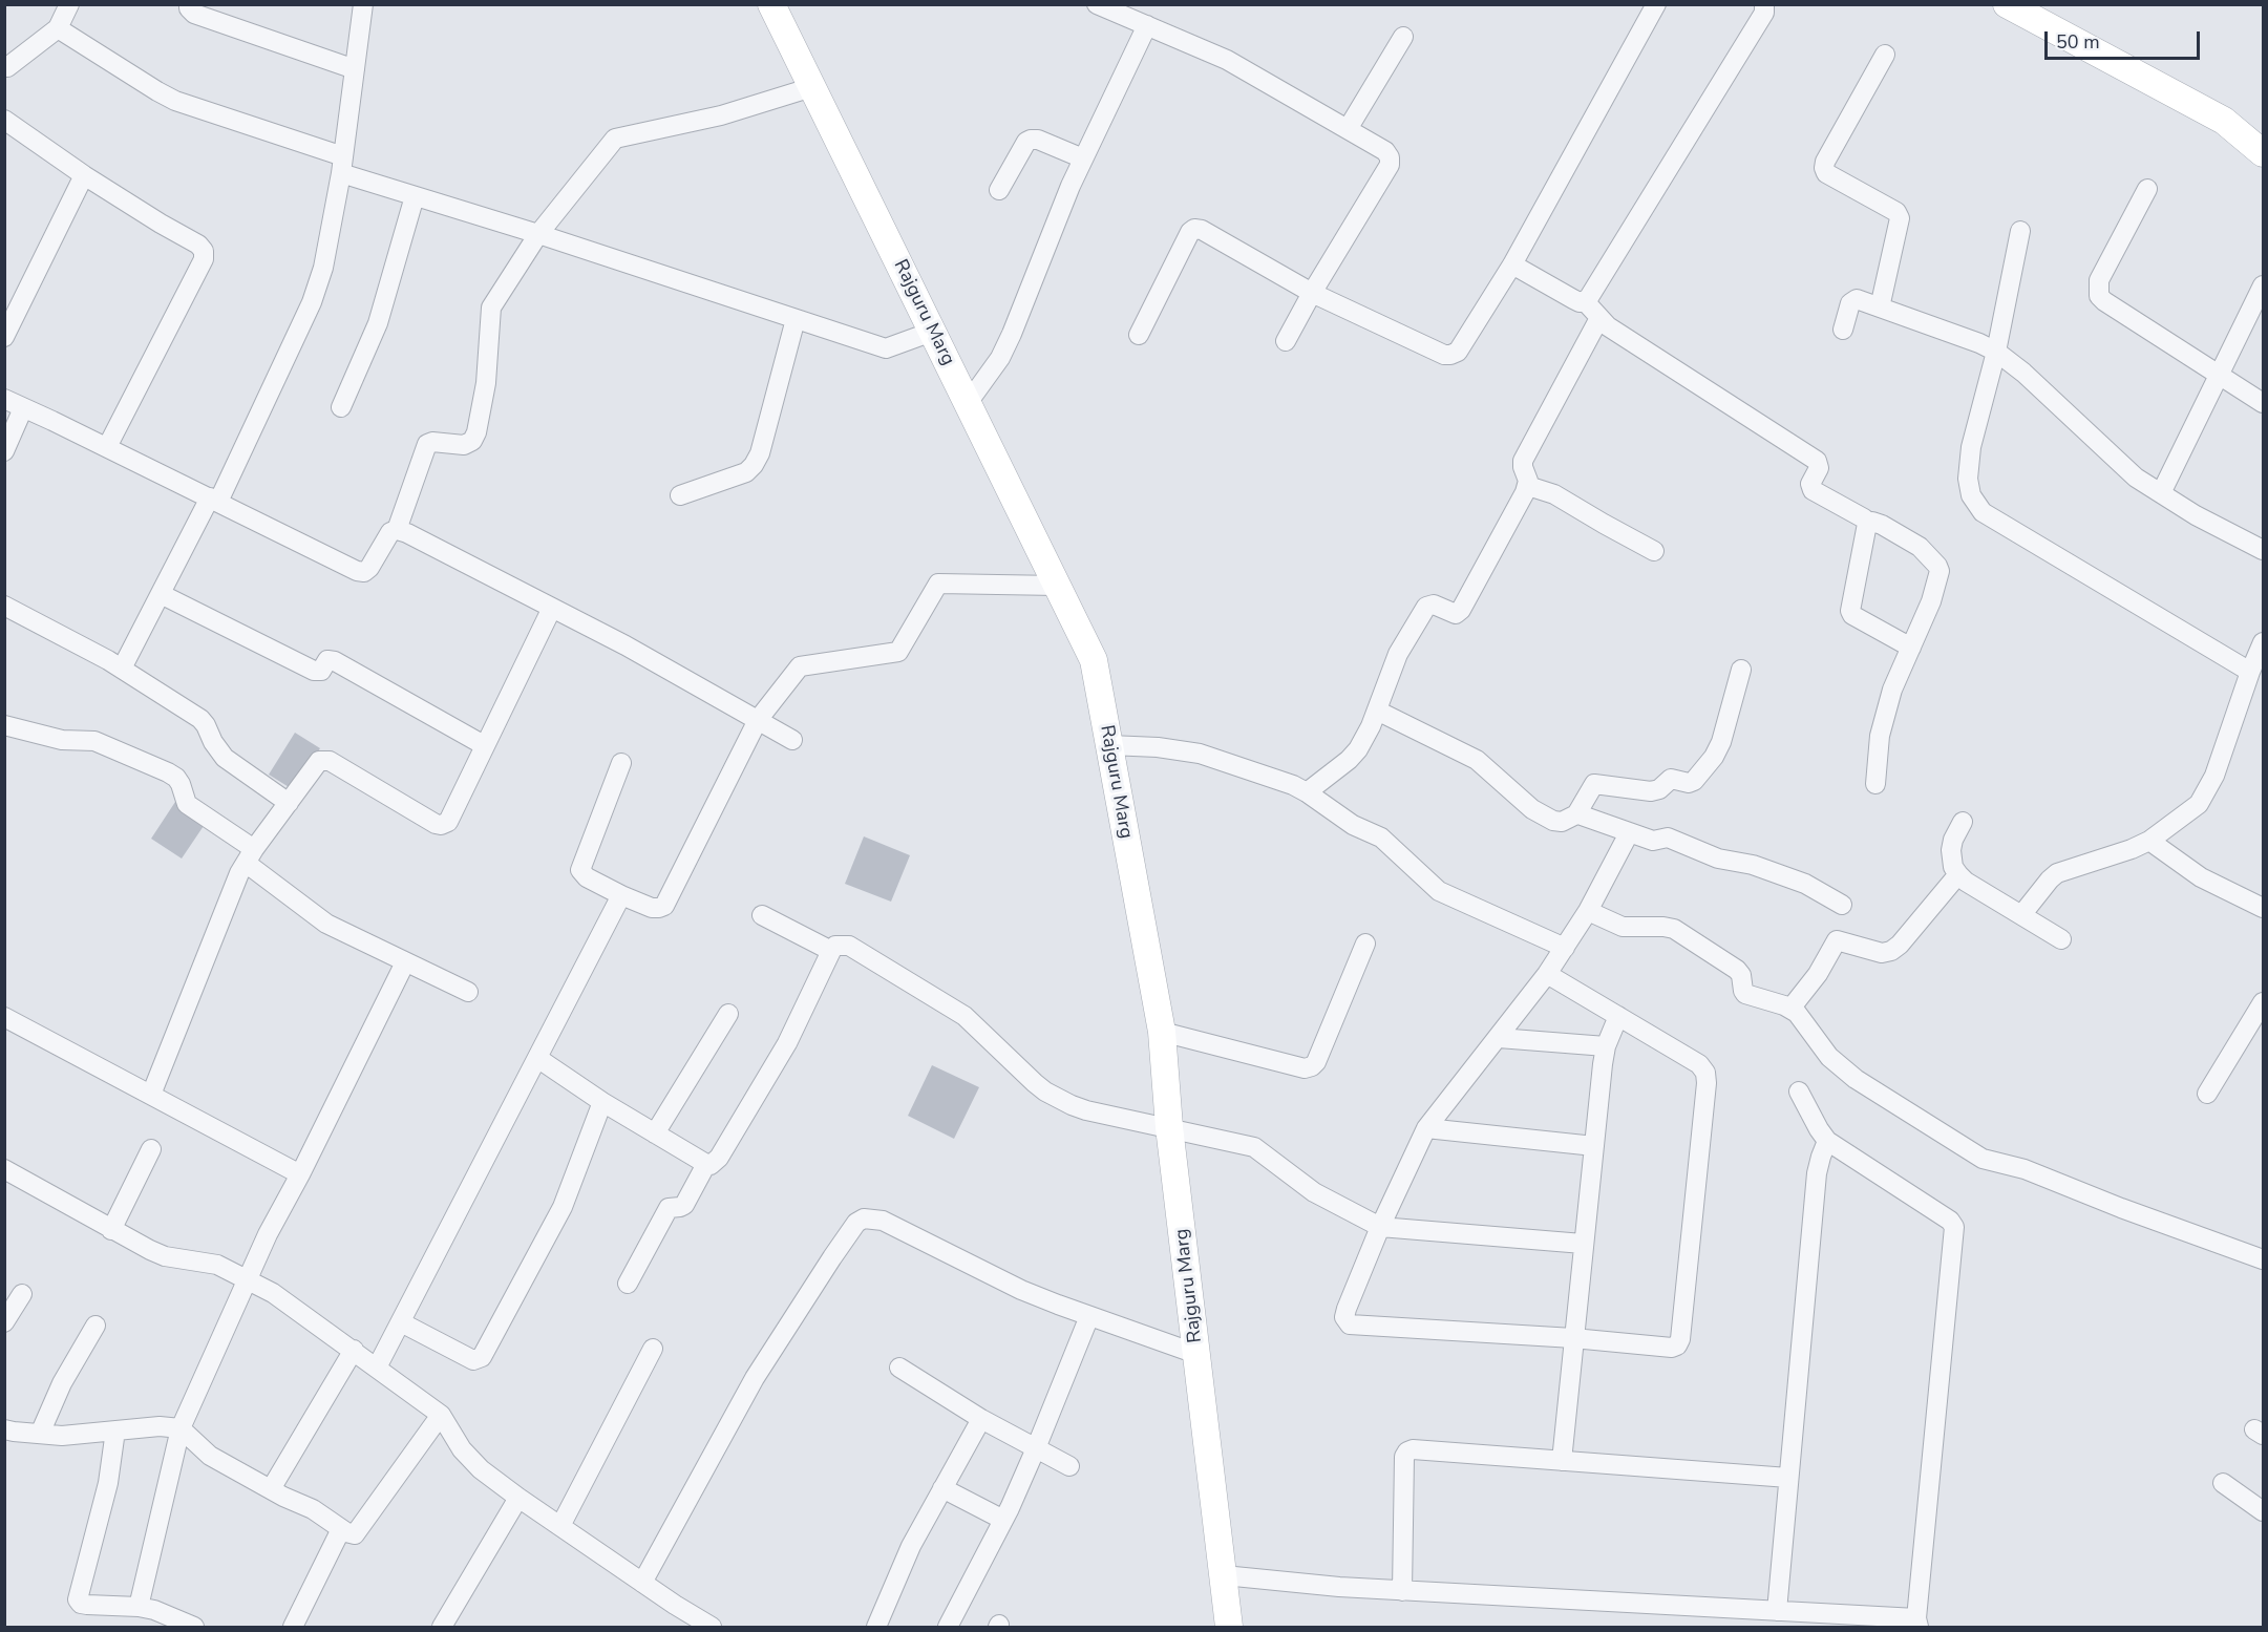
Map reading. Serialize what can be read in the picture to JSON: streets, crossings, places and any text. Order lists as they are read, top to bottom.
{
  "streets": {
    "street": ["Rajguru Marg"]
  },
  "scale_bar": "50 m"
}
